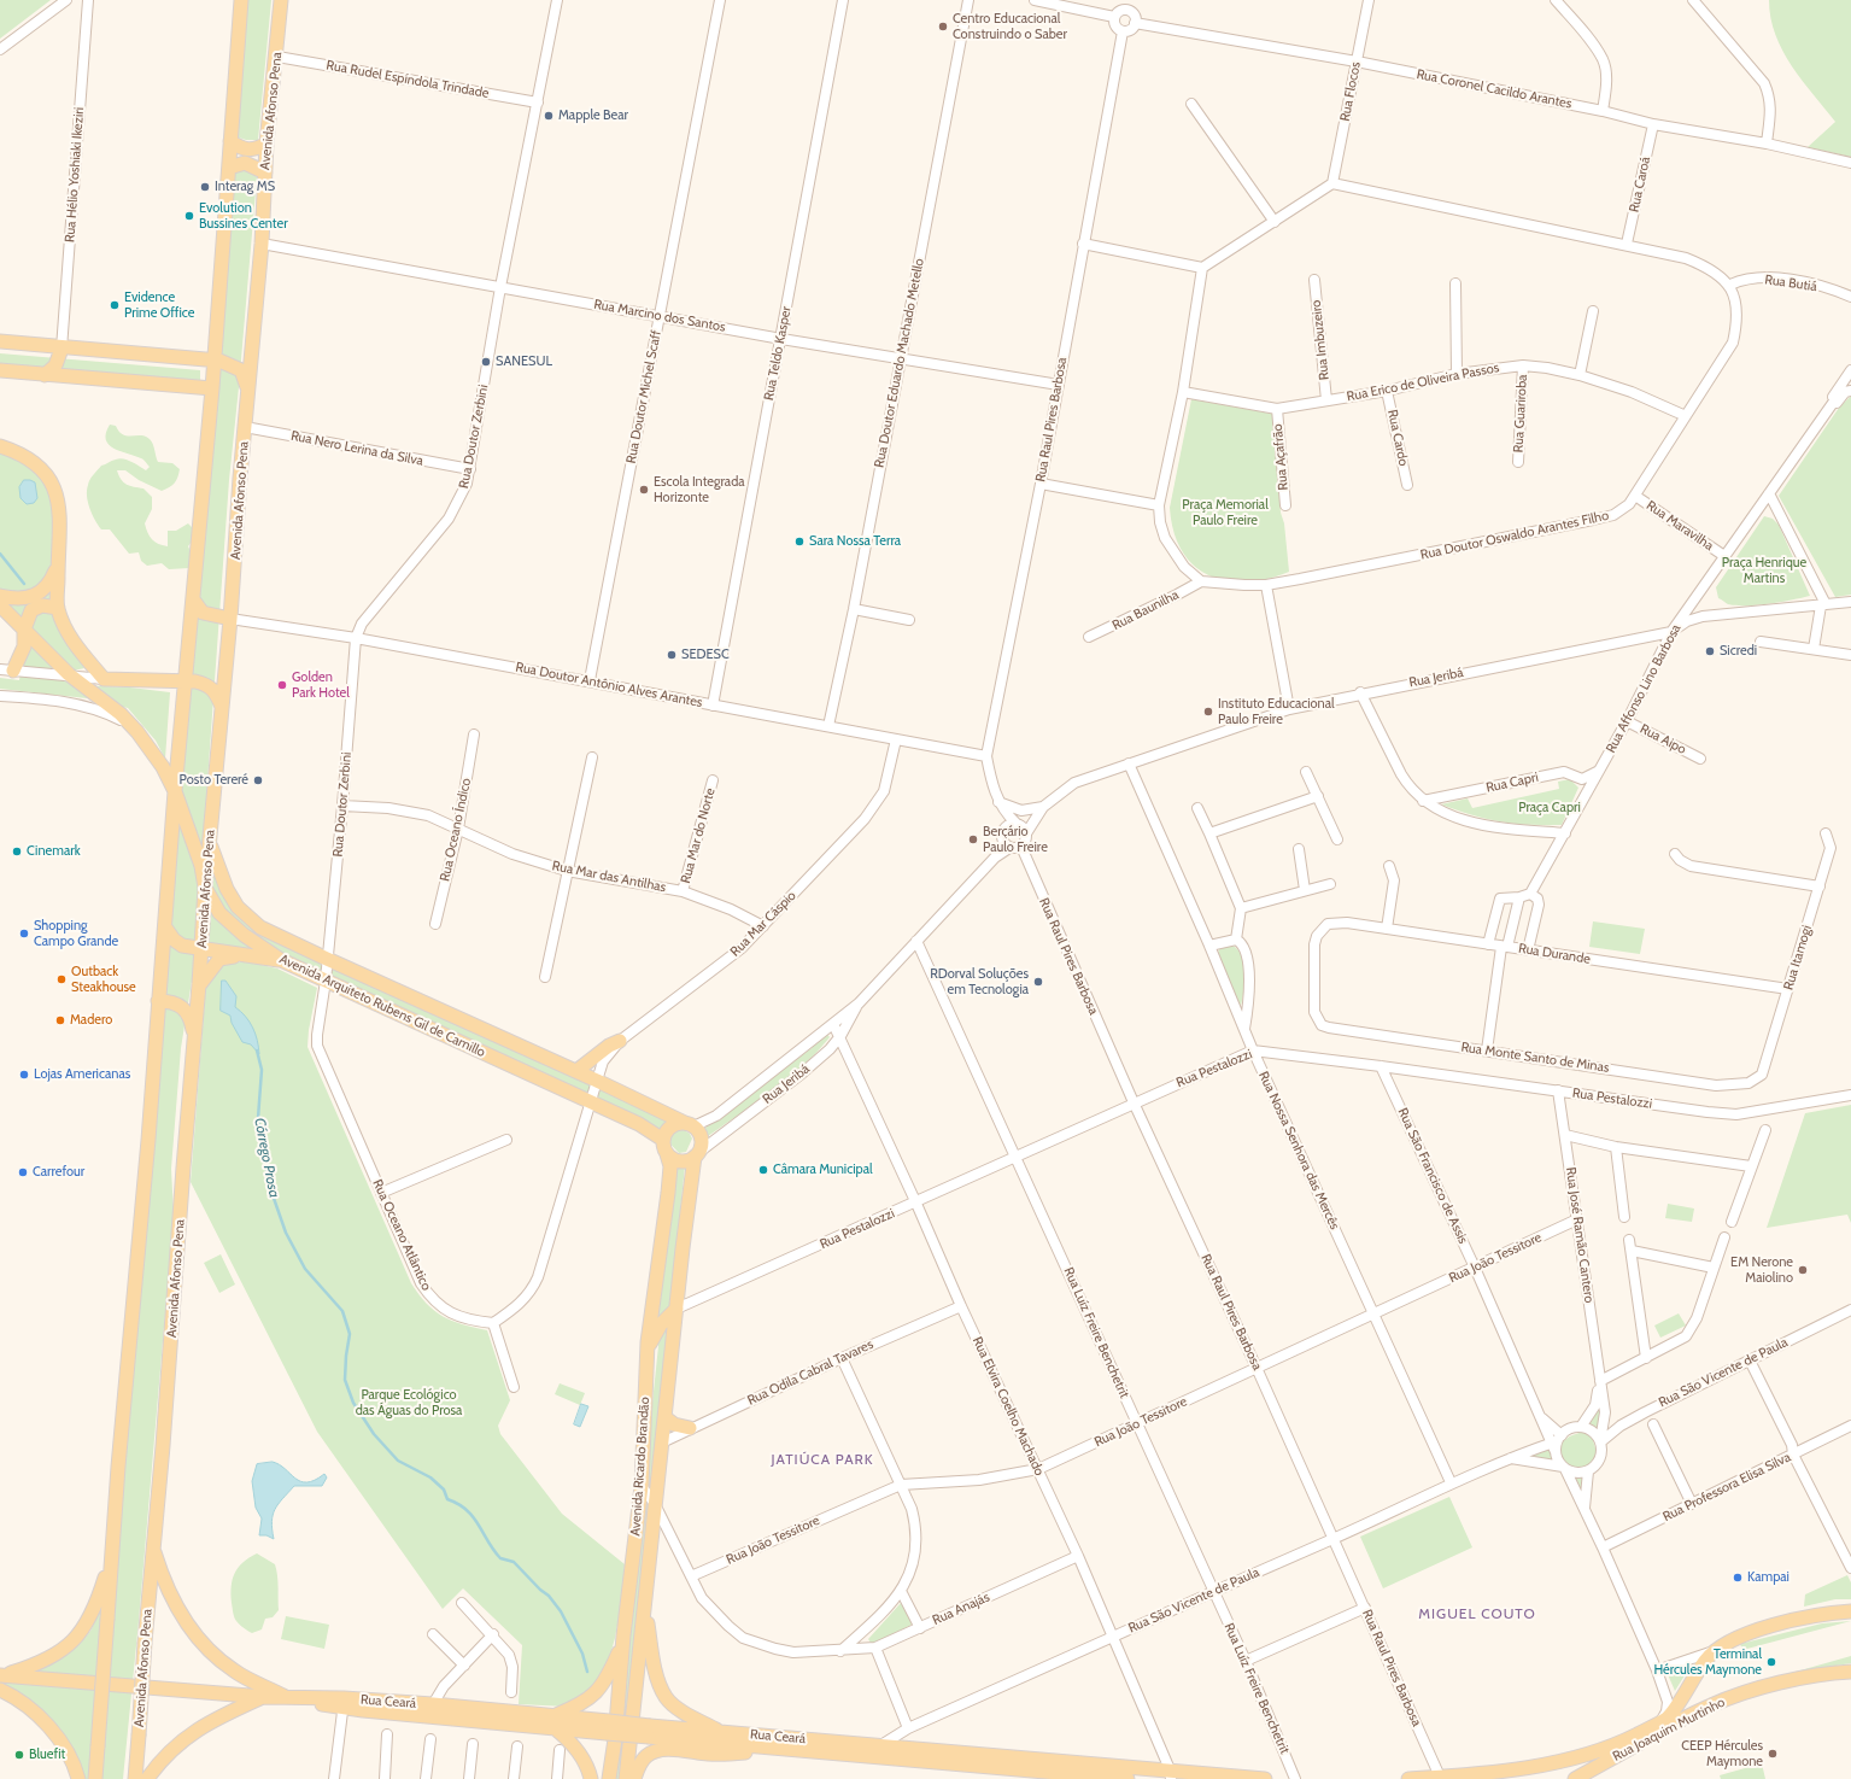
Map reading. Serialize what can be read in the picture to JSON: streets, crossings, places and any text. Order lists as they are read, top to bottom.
{
  "streets": {
    "main road": [
      "Avenida Afonso Pena",
      "Avenida Arquiteto Rubens Gil de Camillo",
      "Avenida Ricardo Brandão",
      "Rua Ceará",
      "Rua Joaquim Murtinho"
    ],
    "street": [
      "Rua Rudel Espíndola Trindade",
      "Rua Coronel Cacildo Arantes",
      "Rua Flocos",
      "Rua Hélio Yoshiaki Ikeziri",
      "Rua Caroá",
      "Rua Butiá",
      "Rua Marcino dos Santos",
      "Rua Imbuzeiro",
      "Rua Teldo Kasper",
      "Rua Doutor Eduardo Machado Metello",
      "Rua Erico de Oliveira Passos",
      "Rua Doutor Michel Scaff",
      "Rua Guariroba",
      "Rua Raul Pires Barbosa",
      "Rua Doutor Zerbini",
      "Rua Cardo",
      "Rua Nero Lerina da Silva",
      "Rua Açafrão",
      "Rua Maravilha",
      "Rua Doutor Oswaldo Arantes Filho",
      "Rua Baunilha",
      "Rua Jeribá",
      "Rua Doutor Antônio Alves Arantes",
      "Rua Affonso Lino Barbosa",
      "Rua Aipo",
      "Rua Capri",
      "Rua Oceano Índico",
      "Rua Mar do Norte",
      "Rua Mar das Antilhas",
      "Rua Mar Cáspio",
      "Rua Durande",
      "Rua Itamogi",
      "Rua Monte Santo de Minas",
      "Rua Pestalozzi",
      "Rua Nossa Senhora das Mercês",
      "Rua São Francisco de Assis",
      "Rua Oceano Atlântico",
      "Rua José Ramão Cantero",
      "Rua João Tessitore",
      "Rua Luíz Freire Benchetrit",
      "Rua Odila Cabral Tavares",
      "Rua São Vicente de Paula",
      "Rua Elvira Coelho Machado",
      "Rua Professora Elisa Silva",
      "Rua Anajás"
    ]
  },
  "crossings": [
    ["Rua Rudel Espíndola Trindade", "Avenida Afonso Pena"],
    ["Rua Rudel Espíndola Trindade", "Rua Doutor Zerbini"],
    ["Rua Coronel Cacildo Arantes", "Rua Flocos"],
    ["Rua Coronel Cacildo Arantes", "Rua Caroá"],
    ["Rua Coronel Cacildo Arantes", "Rua Raul Pires Barbosa"],
    ["Avenida Afonso Pena", "Rua Marcino dos Santos"],
    ["Avenida Afonso Pena", "Rua Nero Lerina da Silva"],
    ["Avenida Afonso Pena", "Rua Doutor Antônio Alves Arantes"],
    ["Avenida Afonso Pena", "Avenida Arquiteto Rubens Gil de Camillo"],
    ["Rua Butiá", "Rua Doutor Oswaldo Arantes Filho"],
    ["Rua Marcino dos Santos", "Rua Teldo Kasper"],
    ["Rua Marcino dos Santos", "Rua Doutor Eduardo Machado Metello"],
    ["Rua Marcino dos Santos", "Rua Doutor Michel Scaff"],
    ["Rua Marcino dos Santos", "Rua Raul Pires Barbosa"],
    ["Rua Marcino dos Santos", "Rua Doutor Zerbini"],
    ["Rua Imbuzeiro", "Rua Erico de Oliveira Passos"],
    ["Rua Teldo Kasper", "Rua Doutor Antônio Alves Arantes"],
    ["Rua Doutor Eduardo Machado Metello", "Rua Doutor Antônio Alves Arantes"],
    ["Rua Erico de Oliveira Passos", "Rua Guariroba"],
    ["Rua Erico de Oliveira Passos", "Rua Cardo"],
    ["Rua Erico de Oliveira Passos", "Rua Açafrão"],
    ["Rua Erico de Oliveira Passos", "Rua Doutor Oswaldo Arantes Filho"],
    ["Rua Doutor Michel Scaff", "Rua Doutor Antônio Alves Arantes"],
    ["Rua Raul Pires Barbosa", "Rua Jeribá"],
    ["Rua Raul Pires Barbosa", "Rua Doutor Antônio Alves Arantes"],
    ["Rua Raul Pires Barbosa", "Rua Pestalozzi"],
    ["Rua Raul Pires Barbosa", "Rua João Tessitore"],
    ["Rua Raul Pires Barbosa", "Rua São Vicente de Paula"],
    ["Rua Raul Pires Barbosa", "Rua Joaquim Murtinho"],
    ["Rua Doutor Zerbini", "Rua Nero Lerina da Silva"],
    ["Rua Doutor Zerbini", "Rua Doutor Antônio Alves Arantes"],
    ["Rua Doutor Zerbini", "Rua Mar das Antilhas"],
    ["Rua Doutor Zerbini", "Avenida Arquiteto Rubens Gil de Camillo"],
    ["Rua Doutor Zerbini", "Rua Oceano Atlântico"],
    ["Rua Maravilha", "Rua Doutor Oswaldo Arantes Filho"],
    ["Rua Maravilha", "Rua Affonso Lino Barbosa"],
    ["Rua Doutor Oswaldo Arantes Filho", "Rua Baunilha"],
    ["Rua Jeribá", "Rua Affonso Lino Barbosa"],
    ["Rua Jeribá", "Avenida Arquiteto Rubens Gil de Camillo"],
    ["Rua Jeribá", "Rua Nossa Senhora das Mercês"],
    ["Rua Jeribá", "Rua Luíz Freire Benchetrit"],
    ["Rua Jeribá", "Rua Elvira Coelho Machado"],
    ["Rua Jeribá", "Avenida Ricardo Brandão"],
    ["Rua Doutor Antônio Alves Arantes", "Rua Mar Cáspio"],
    ["Rua Affonso Lino Barbosa", "Rua Aipo"],
    ["Rua Affonso Lino Barbosa", "Rua Capri"],
    ["Rua Oceano Índico", "Rua Mar das Antilhas"],
    ["Rua Mar do Norte", "Rua Mar das Antilhas"],
    ["Rua Mar das Antilhas", "Rua Mar Cáspio"],
    ["Rua Mar Cáspio", "Avenida Arquiteto Rubens Gil de Camillo"],
    ["Rua Durande", "Rua Itamogi"],
    ["Rua Durande", "Rua Monte Santo de Minas"],
    ["Rua Itamogi", "Rua Monte Santo de Minas"],
    ["Avenida Arquiteto Rubens Gil de Camillo", "Rua Oceano Atlântico"],
    ["Avenida Arquiteto Rubens Gil de Camillo", "Avenida Ricardo Brandão"],
    ["Rua Pestalozzi", "Rua Nossa Senhora das Mercês"],
    ["Rua Pestalozzi", "Rua São Francisco de Assis"],
    ["Rua Pestalozzi", "Rua José Ramão Cantero"],
    ["Rua Pestalozzi", "Rua Luíz Freire Benchetrit"],
    ["Rua Pestalozzi", "Rua Elvira Coelho Machado"],
    ["Rua Pestalozzi", "Avenida Ricardo Brandão"],
    ["Rua Nossa Senhora das Mercês", "Rua João Tessitore"],
    ["Rua Nossa Senhora das Mercês", "Rua São Vicente de Paula"],
    ["Rua São Francisco de Assis", "Rua João Tessitore"],
    ["Rua São Francisco de Assis", "Rua São Vicente de Paula"],
    ["Rua José Ramão Cantero", "Rua João Tessitore"],
    ["Rua João Tessitore", "Rua Luíz Freire Benchetrit"],
    ["Rua João Tessitore", "Rua Elvira Coelho Machado"],
    ["Rua João Tessitore", "Rua Anajás"],
    ["Rua Luíz Freire Benchetrit", "Rua São Vicente de Paula"],
    ["Rua Odila Cabral Tavares", "Rua Elvira Coelho Machado"],
    ["Rua Odila Cabral Tavares", "Avenida Ricardo Brandão"],
    ["Rua São Vicente de Paula", "Rua Elvira Coelho Machado"],
    ["Rua São Vicente de Paula", "Rua Ceará"],
    ["Rua Elvira Coelho Machado", "Rua Anajás"],
    ["Rua Elvira Coelho Machado", "Rua Ceará"],
    ["Avenida Ricardo Brandão", "Rua Anajás"]
  ],
  "districts": ["JATIÚCA PARK", "MIGUEL COUTO"],
  "water": ["Córrego Prosa"],
  "parks": [
    "Praça Memorial Paulo Freire",
    "Praça Henrique Martins",
    "Praça Capri",
    "Parque Ecológico das Águas do Prosa"
  ],
  "places": [
    "Centro Educacional Construindo o Saber",
    "Mapple Bear",
    "Interag MS",
    "Evolution Bussines Center",
    "Evidence Prime Office",
    "SANESUL",
    "Escola Integrada Horizonte",
    "Sara Nossa Terra",
    "Sicredi",
    "SEDESC",
    "Golden Park Hotel",
    "Instituto Educacional Paulo Freire",
    "Posto Tereré",
    "Berçário Paulo Freire",
    "Cinemark",
    "Shopping Campo Grande",
    "Outback Steakhouse",
    "RDorval Soluções em Tecnologia",
    "Madero",
    "Lojas Americanas",
    "Câmara Municipal",
    "Carrefour",
    "EM Nerone Maiolino",
    "Kampai",
    "Terminal Hércules Maymone",
    "CEEP Hércules Maymone",
    "Bluefit"
  ]
}
